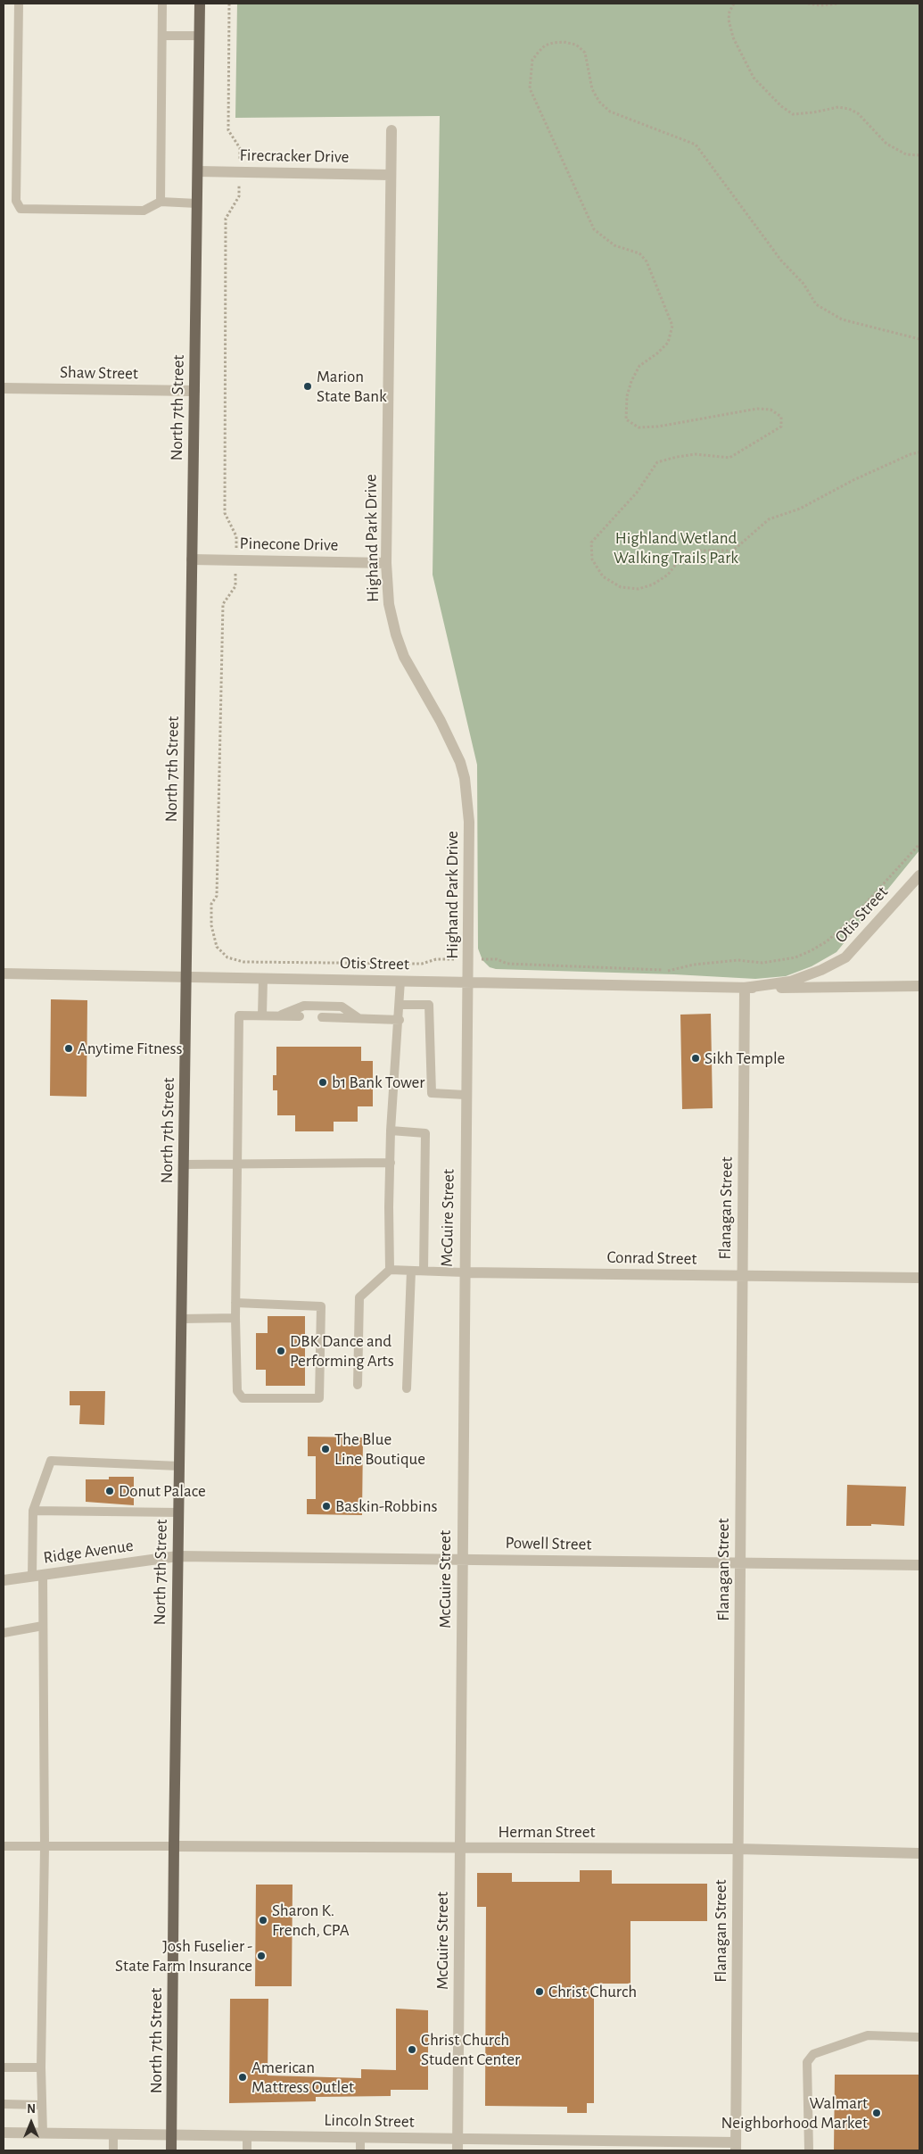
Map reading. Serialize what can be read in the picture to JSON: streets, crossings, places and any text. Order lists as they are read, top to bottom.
{
  "streets": {
    "main road": ["North 7th Street"],
    "street": [
      "Firecracker Drive",
      "Shaw Street",
      "Highand Park Drive",
      "Pinecone Drive",
      "Otis Street",
      "Flanagan Street",
      "McGuire Street",
      "Conrad Street",
      "Powell Street",
      "Ridge Avenue",
      "Herman Street",
      "Lincoln Street"
    ]
  },
  "crossings": [
    ["Firecracker Drive", "North 7th Street"],
    ["Firecracker Drive", "Highand Park Drive"],
    ["Shaw Street", "North 7th Street"],
    ["North 7th Street", "Pinecone Drive"],
    ["North 7th Street", "Otis Street"],
    ["North 7th Street", "Powell Street"],
    ["North 7th Street", "Ridge Avenue"],
    ["North 7th Street", "Herman Street"],
    ["North 7th Street", "Lincoln Street"],
    ["Highand Park Drive", "Pinecone Drive"],
    ["Highand Park Drive", "Otis Street"],
    ["Highand Park Drive", "McGuire Street"],
    ["Otis Street", "Flanagan Street"],
    ["Otis Street", "McGuire Street"],
    ["Flanagan Street", "Conrad Street"],
    ["Flanagan Street", "Powell Street"],
    ["Flanagan Street", "Herman Street"],
    ["Flanagan Street", "Lincoln Street"],
    ["McGuire Street", "Conrad Street"],
    ["McGuire Street", "Powell Street"],
    ["McGuire Street", "Herman Street"],
    ["McGuire Street", "Lincoln Street"],
    ["Powell Street", "Ridge Avenue"]
  ],
  "parks": ["Highland Wetland Walking Trails Park"],
  "places": [
    "Marion State Bank",
    "Anytime Fitness",
    "Sikh Temple",
    "b1 Bank Tower",
    "DBK Dance and Performing Arts",
    "The Blue Line Boutique",
    "Donut Palace",
    "Baskin-Robbins",
    "Sharon K. French, CPA",
    "Josh Fuselier - State Farm Insurance",
    "Christ Church",
    "Christ Church Student Center",
    "American Mattress Outlet",
    "Walmart Neighborhood Market"
  ],
  "north": "top"
}
